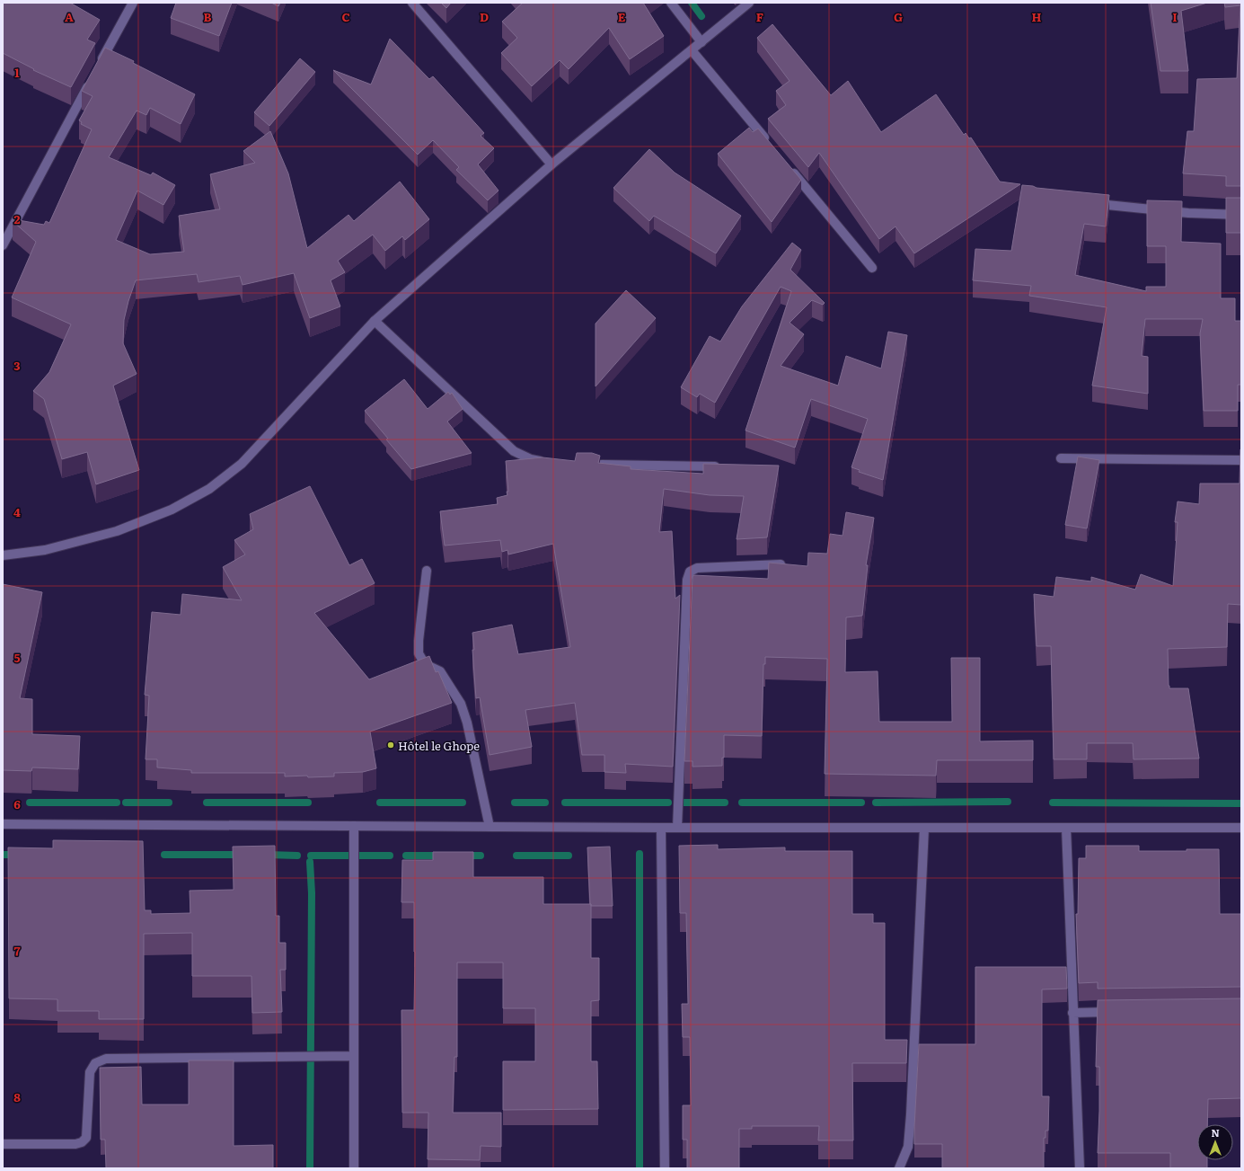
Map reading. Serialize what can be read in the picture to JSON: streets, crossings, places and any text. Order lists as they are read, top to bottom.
{
  "places": ["Hôtel le Ghope"],
  "north": "top",
  "grid": {
    "columns": [
      "A",
      "B",
      "C",
      "D",
      "E",
      "F",
      "G",
      "H",
      "I"
    ],
    "rows": [
      "1",
      "2",
      "3",
      "4",
      "5",
      "6",
      "7",
      "8"
    ]
  }
}
